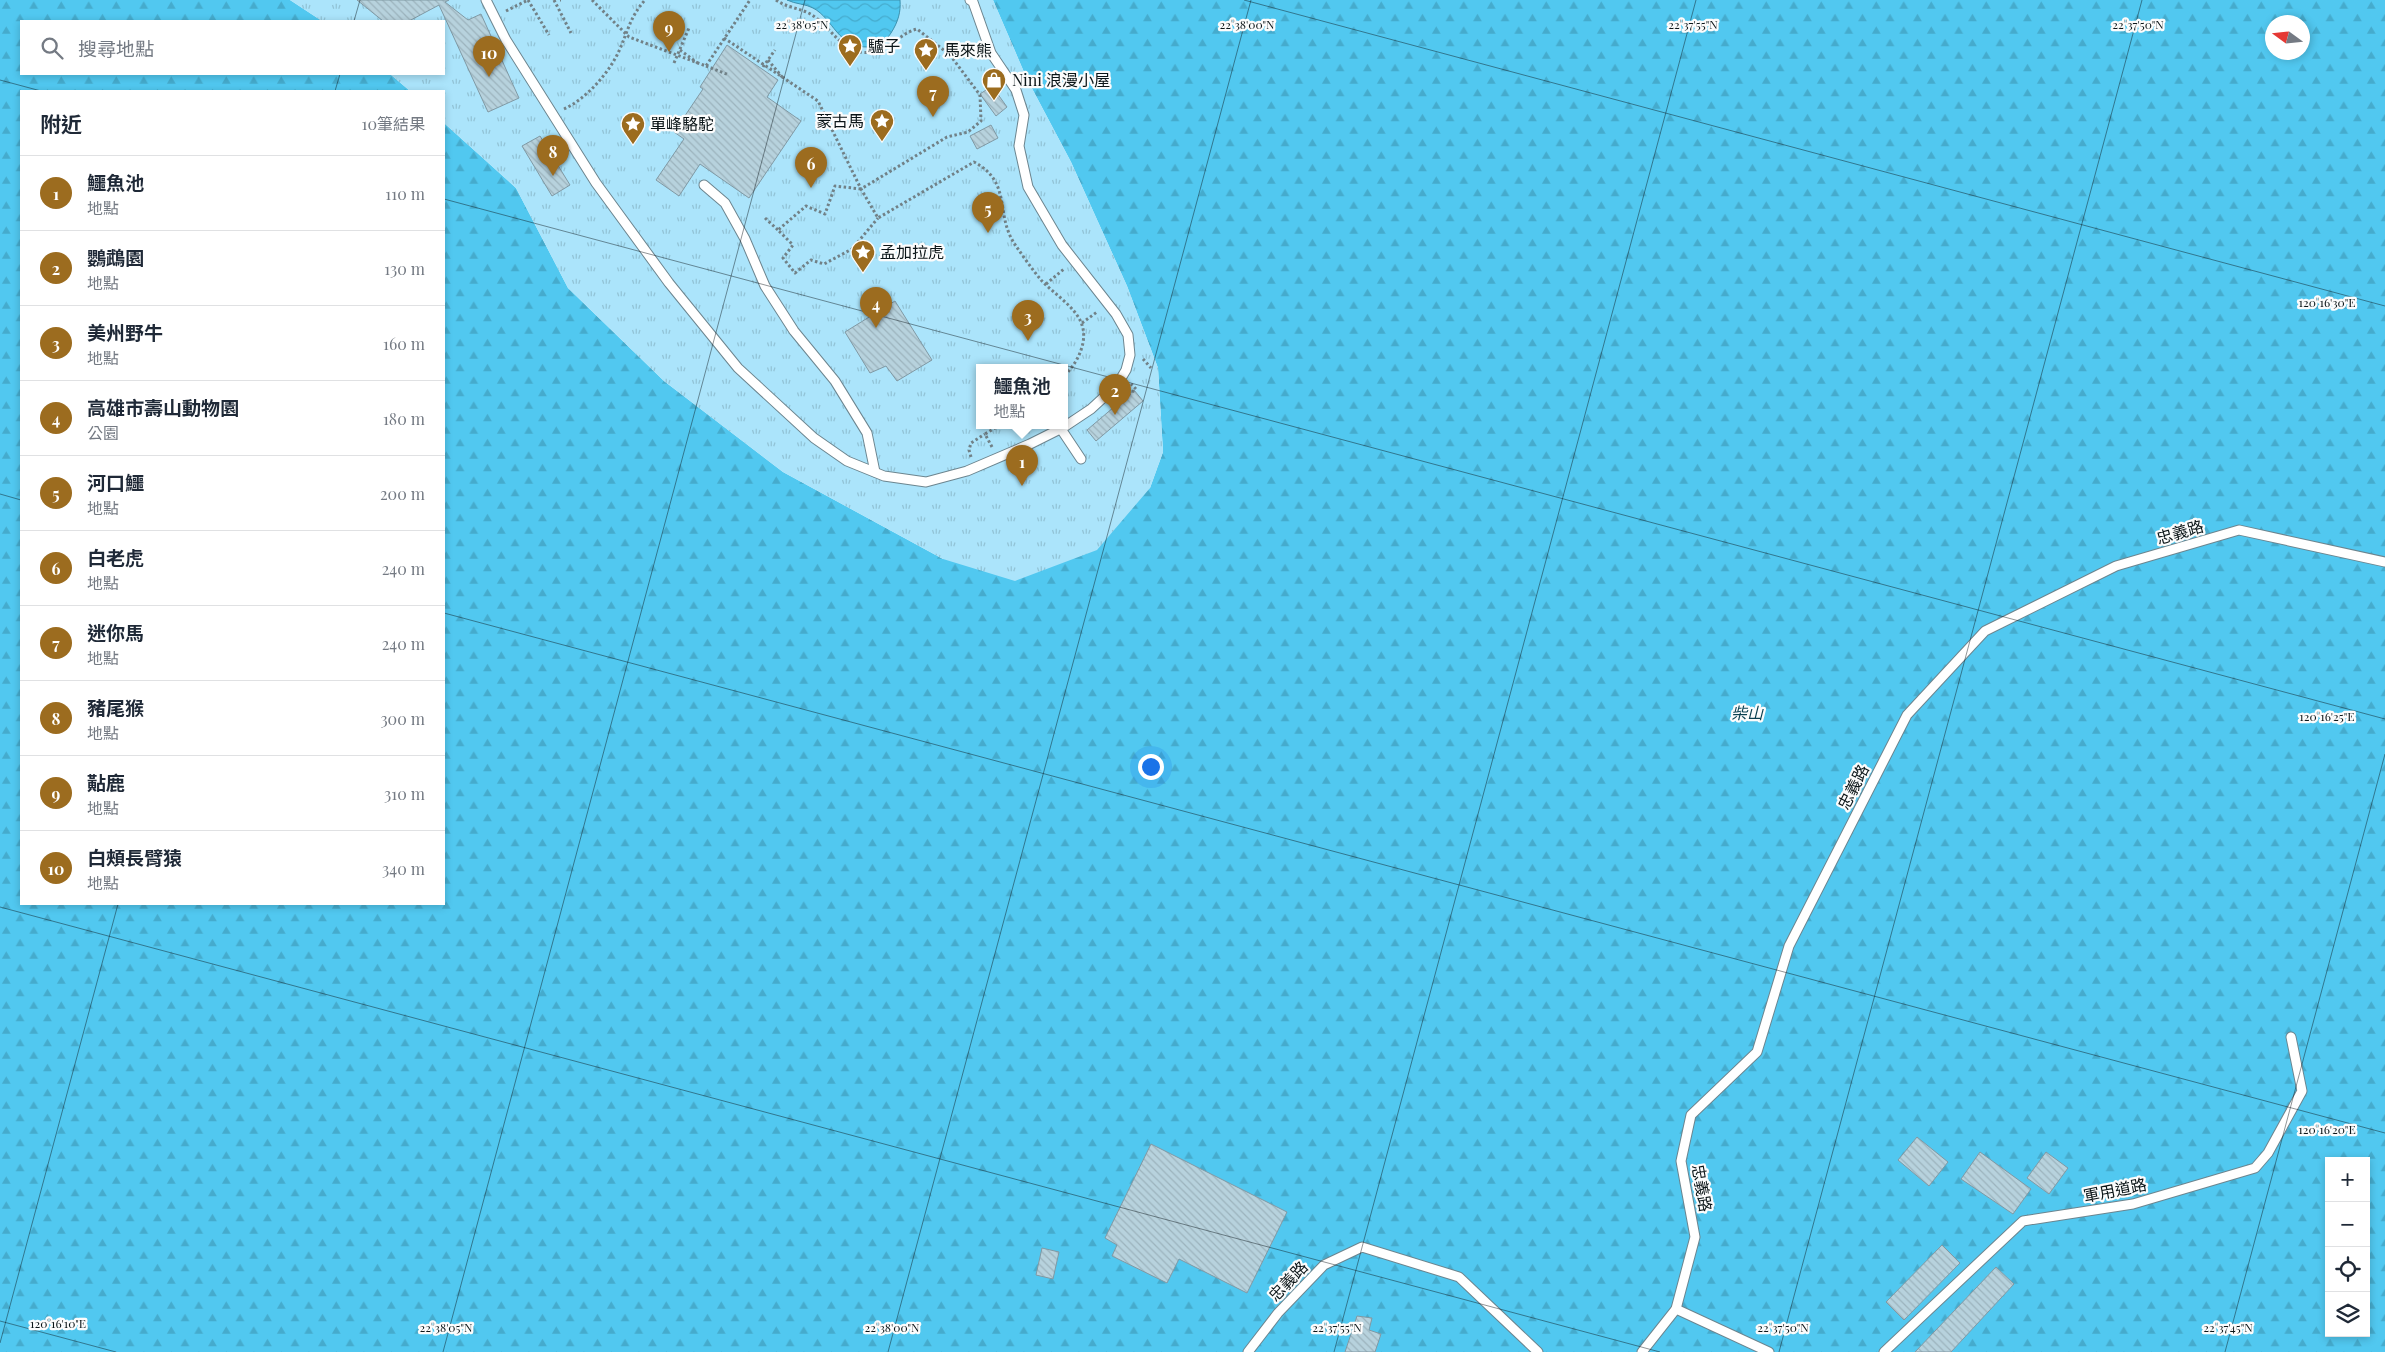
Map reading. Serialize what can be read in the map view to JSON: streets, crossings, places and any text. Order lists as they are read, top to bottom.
{
  "streets": {
    "lane": ["忠義路", "軍用道路"]
  },
  "parks": ["柴山"],
  "places": {
    "place": [
      "驢子",
      "馬來熊",
      "蒙古馬",
      "單峰駱駝",
      "孟加拉虎"
    ],
    "shop": ["Nini 浪漫小屋"]
  },
  "north": "left",
  "page": {
    "pins": [
      "9",
      "10",
      "7",
      "8",
      "6",
      "5",
      "4",
      "3",
      "2",
      "1"
    ],
    "search": "搜尋地點",
    "heading": ["附近", "10筆結果"],
    "list": [
      {
        "mark": "1",
        "name": "鱷魚池",
        "note": "地點",
        "value": "110 m"
      },
      {
        "mark": "2",
        "name": "鸚鵡園",
        "note": "地點",
        "value": "130 m"
      },
      {
        "mark": "3",
        "name": "美州野牛",
        "note": "地點",
        "value": "160 m"
      },
      {
        "mark": "4",
        "name": "高雄市壽山動物園",
        "note": "公園",
        "value": "180 m"
      },
      {
        "mark": "5",
        "name": "河口鱷",
        "note": "地點",
        "value": "200 m"
      },
      {
        "mark": "6",
        "name": "白老虎",
        "note": "地點",
        "value": "240 m"
      },
      {
        "mark": "7",
        "name": "迷你馬",
        "note": "地點",
        "value": "240 m"
      },
      {
        "mark": "8",
        "name": "豬尾猴",
        "note": "地點",
        "value": "300 m"
      },
      {
        "mark": "9",
        "name": "黇鹿",
        "note": "地點",
        "value": "310 m"
      },
      {
        "mark": "10",
        "name": "白頰長臂猿",
        "note": "地點",
        "value": "340 m"
      }
    ],
    "popup": ["鱷魚池", "地點"],
    "map_buttons": ["+", "−"]
  },
  "coordinates": [
    "22°38'05\"N",
    "22°38'00\"N",
    "22°37'55\"N",
    "22°37'50\"N",
    "120°16'30\"E",
    "120°16'25\"E",
    "120°16'20\"E",
    "120°16'10\"E",
    "22°37'45\"N"
  ]
}
